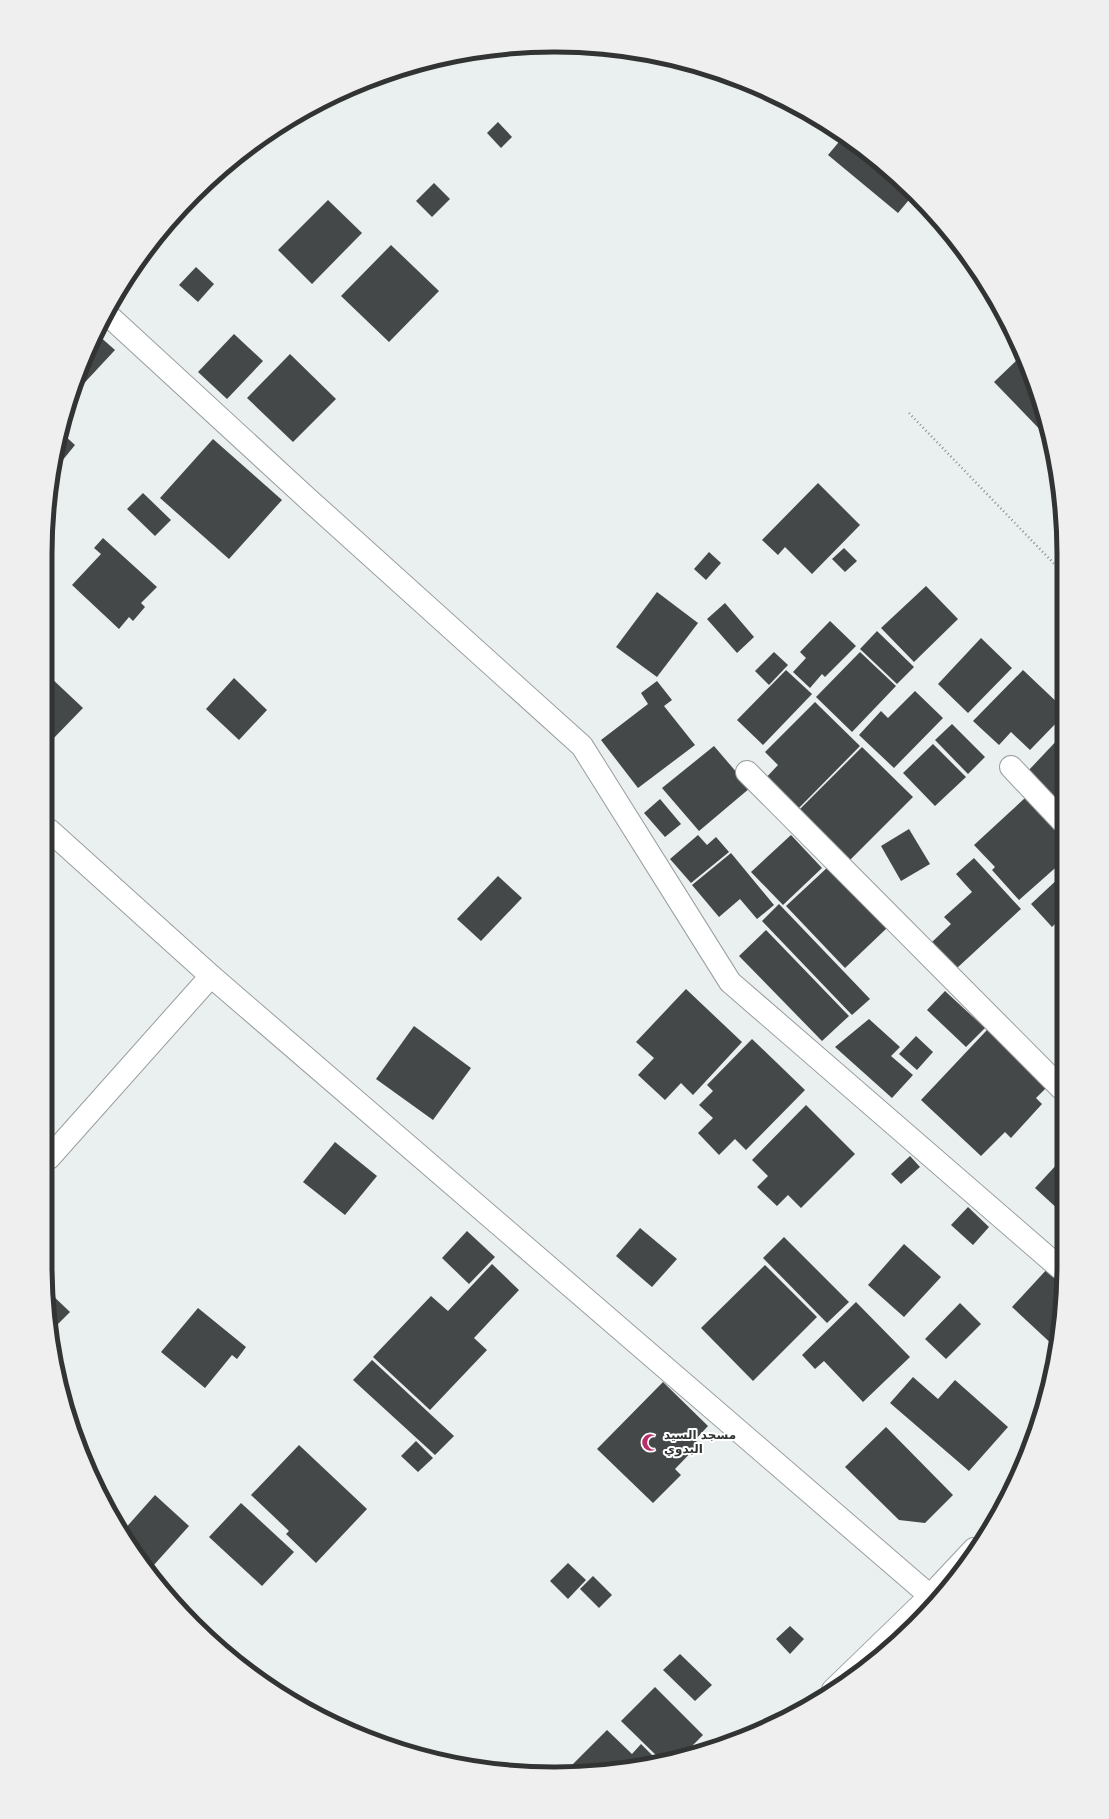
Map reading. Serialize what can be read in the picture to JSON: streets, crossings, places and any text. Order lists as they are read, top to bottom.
{
  "places": {
    "mosque": ["مسجد السيد البدوي"]
  }
}
